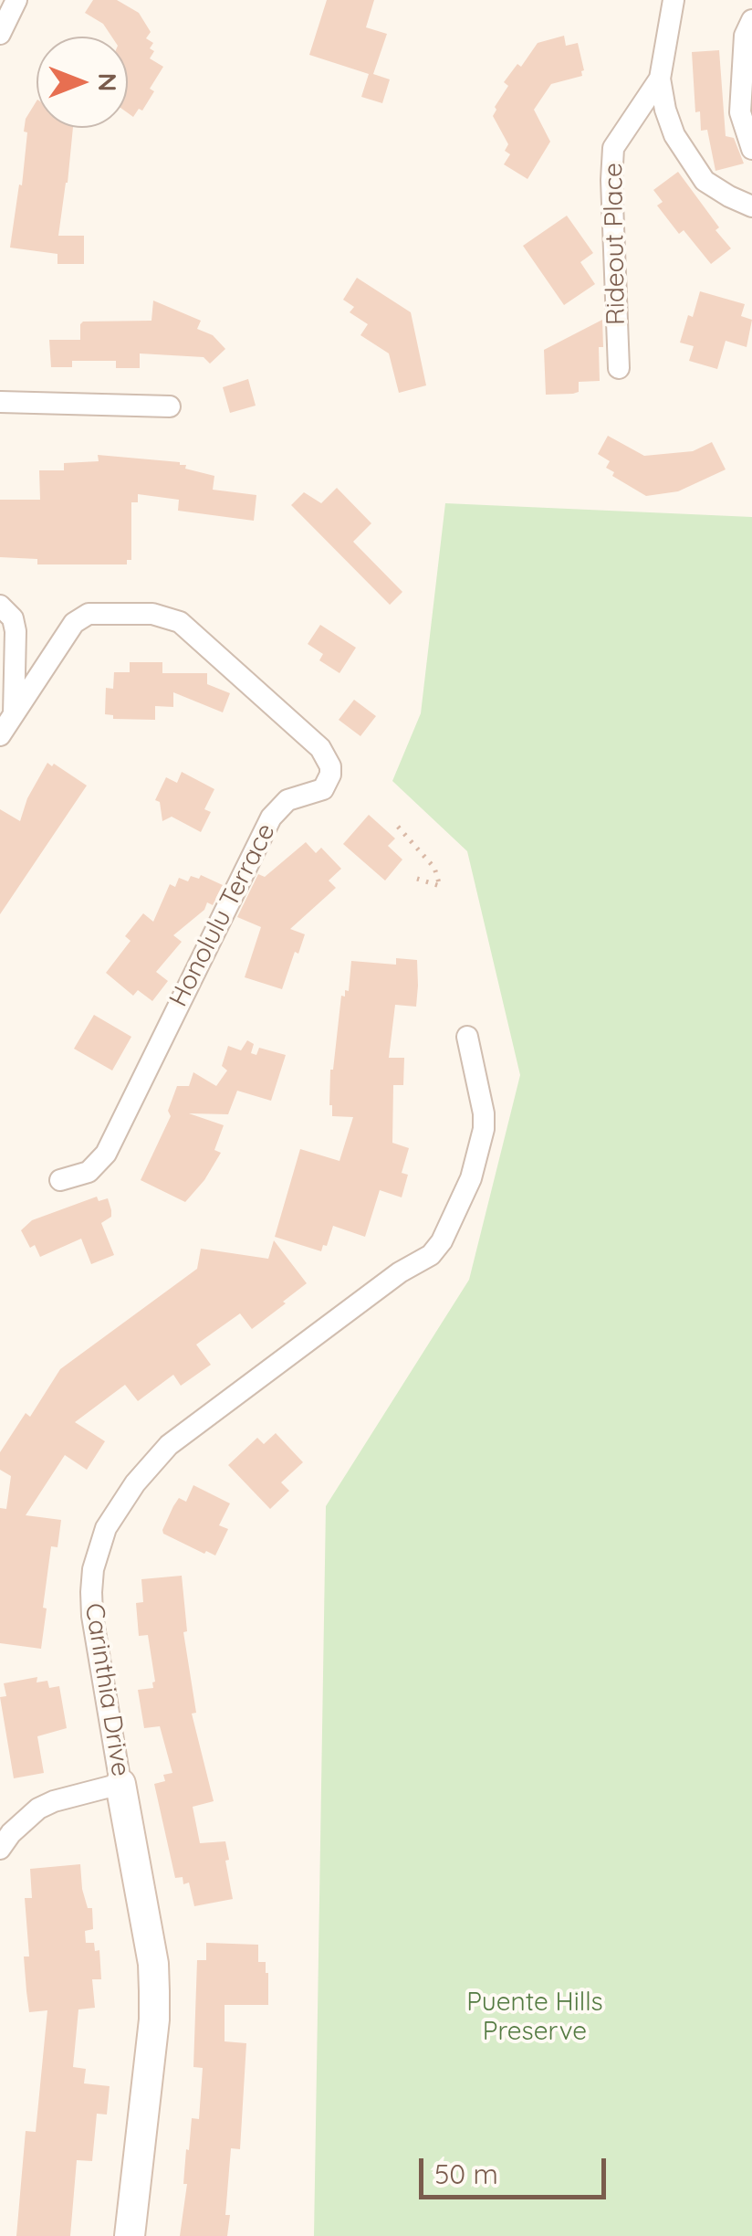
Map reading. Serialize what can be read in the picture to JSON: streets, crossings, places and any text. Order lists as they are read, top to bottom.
{
  "streets": {
    "street": ["Rideout Place", "Honolulu Terrace", "Carinthia Drive"]
  },
  "parks": ["Puente Hills Preserve"],
  "scale_bar": "50 m",
  "north": "right"
}
